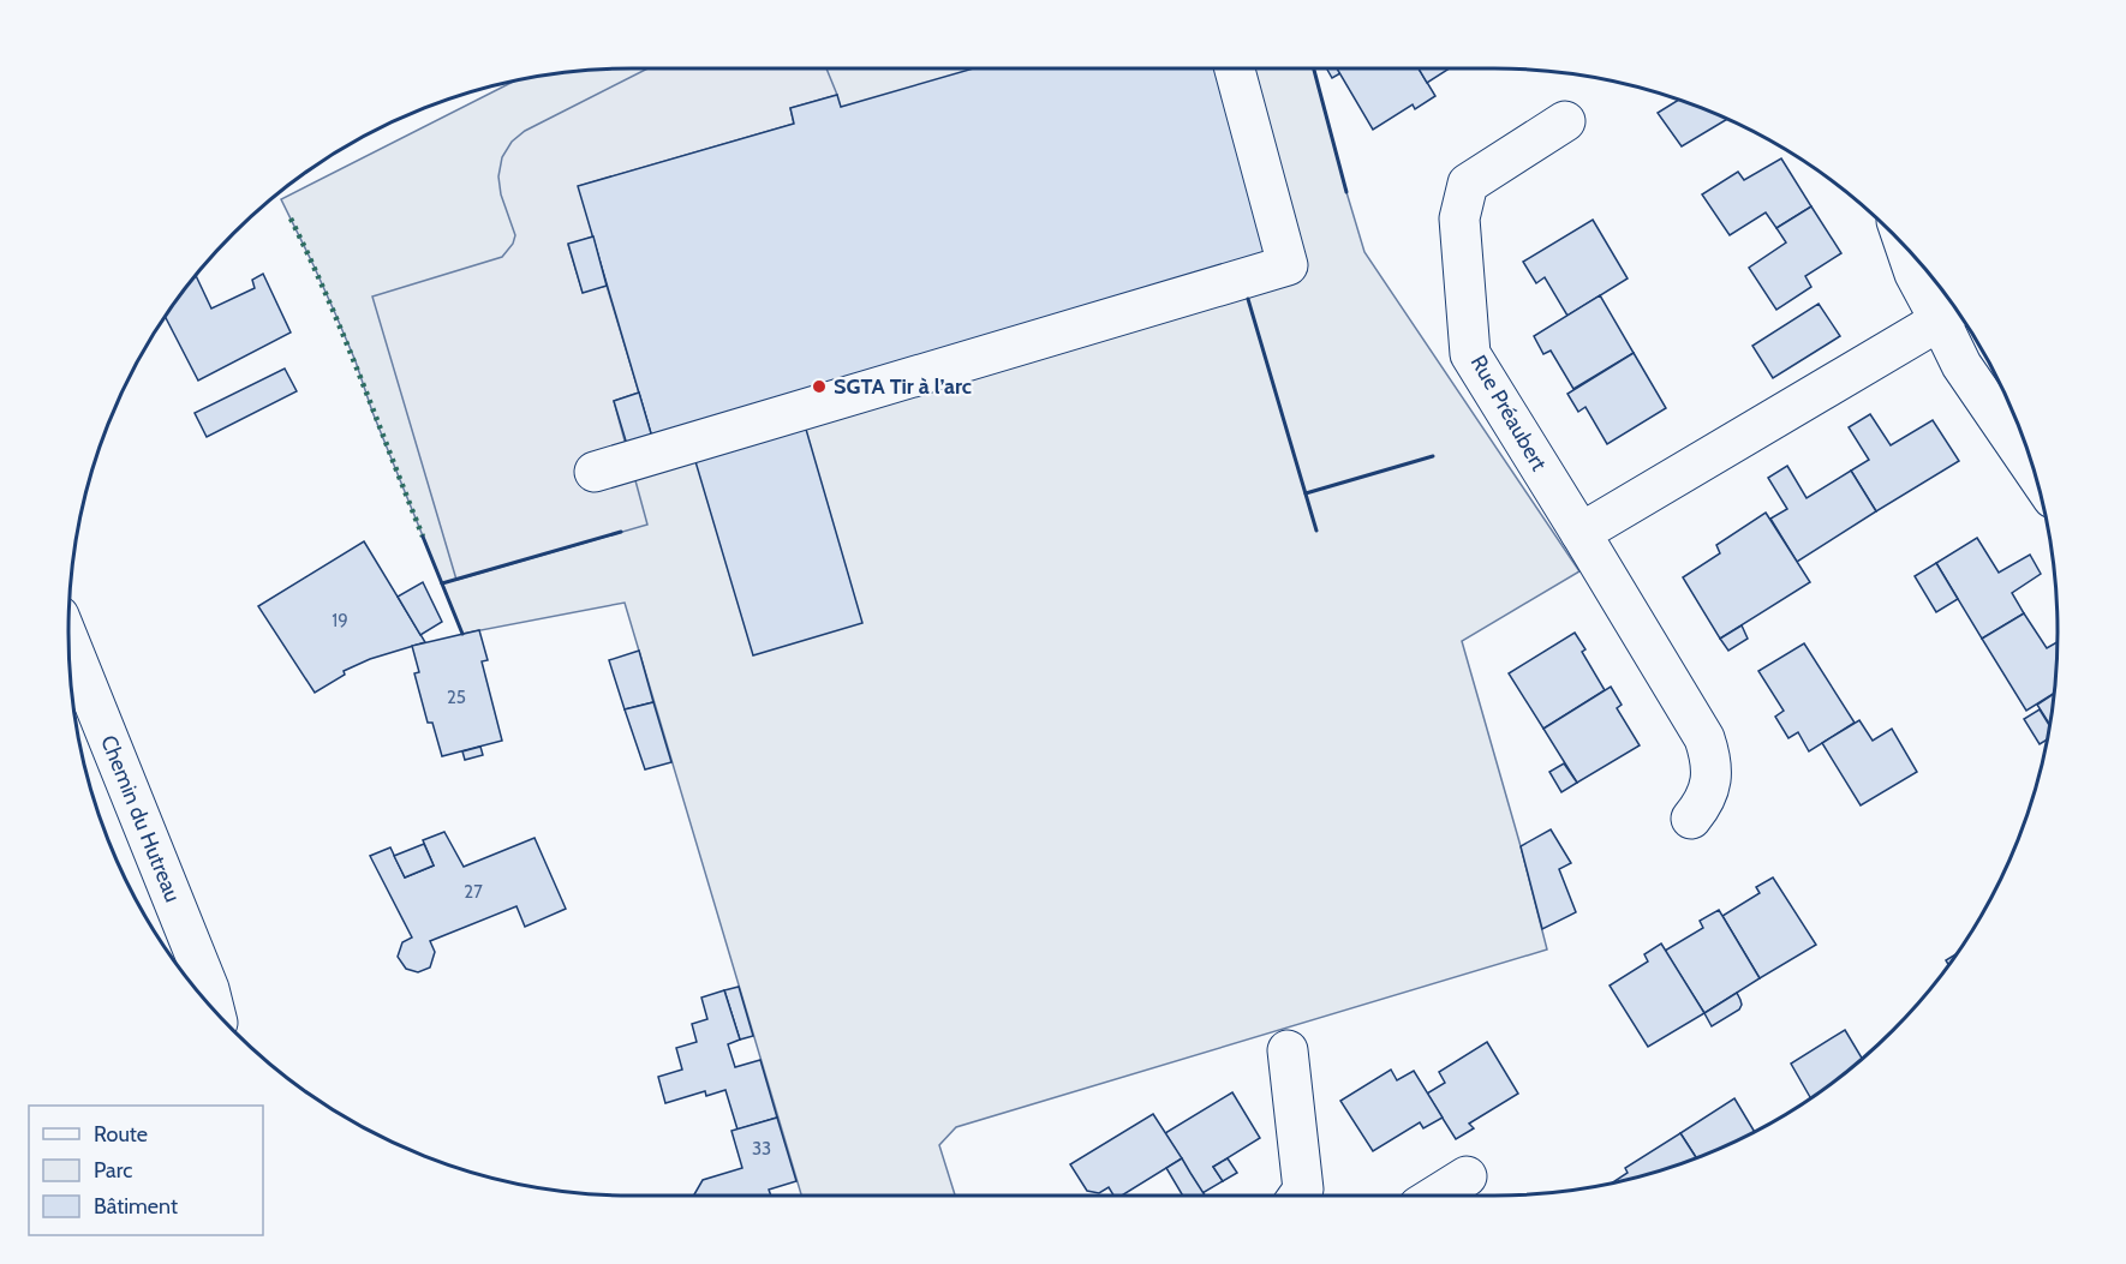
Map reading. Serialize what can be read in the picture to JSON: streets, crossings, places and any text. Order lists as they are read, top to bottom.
{
  "streets": {
    "street": ["Rue Préaubert", "Chemin du Hutreau"]
  },
  "places": ["SGTA Tir à l’arc"],
  "house_numbers": [
    "19",
    "25",
    "27",
    "33"
  ],
  "legend": ["Route", "Parc", "Bâtiment"]
}
